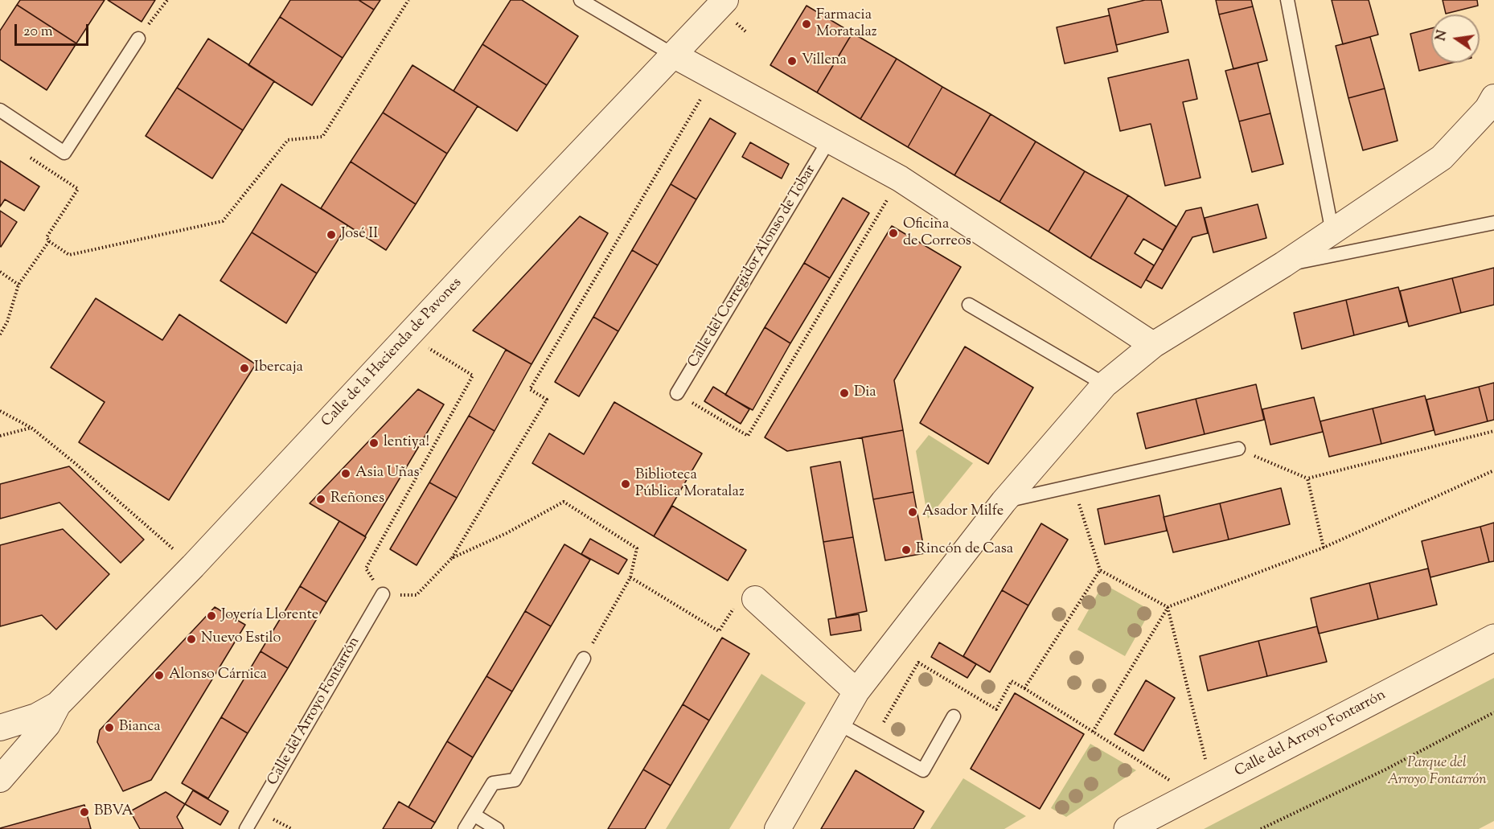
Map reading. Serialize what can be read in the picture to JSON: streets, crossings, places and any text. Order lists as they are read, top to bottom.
{
  "streets": {
    "street": ["Calle de la Hacienda de Pavones", "Calle del Arroyo Fontarrón"],
    "lane": ["Calle del Corregidor Alonso de Tobar"]
  },
  "parks": ["Parque del Arroyo Fontarrón"],
  "places": [
    "Farmacia Moratalaz",
    "Villena",
    "Oficina de Correos",
    "José II",
    "Ibercaja",
    "Dia",
    "lentiya!",
    "Asia Uñas",
    "Biblioteca Pública Moratalaz",
    "Reñones",
    "Asador Milfe",
    "Rincón de Casa",
    "Joyería Llorente",
    "Nuevo Estilo",
    "Alonso Cárnica",
    "Bianca",
    "BBVA"
  ],
  "scale_bar": "20 m",
  "north": "left"
}
